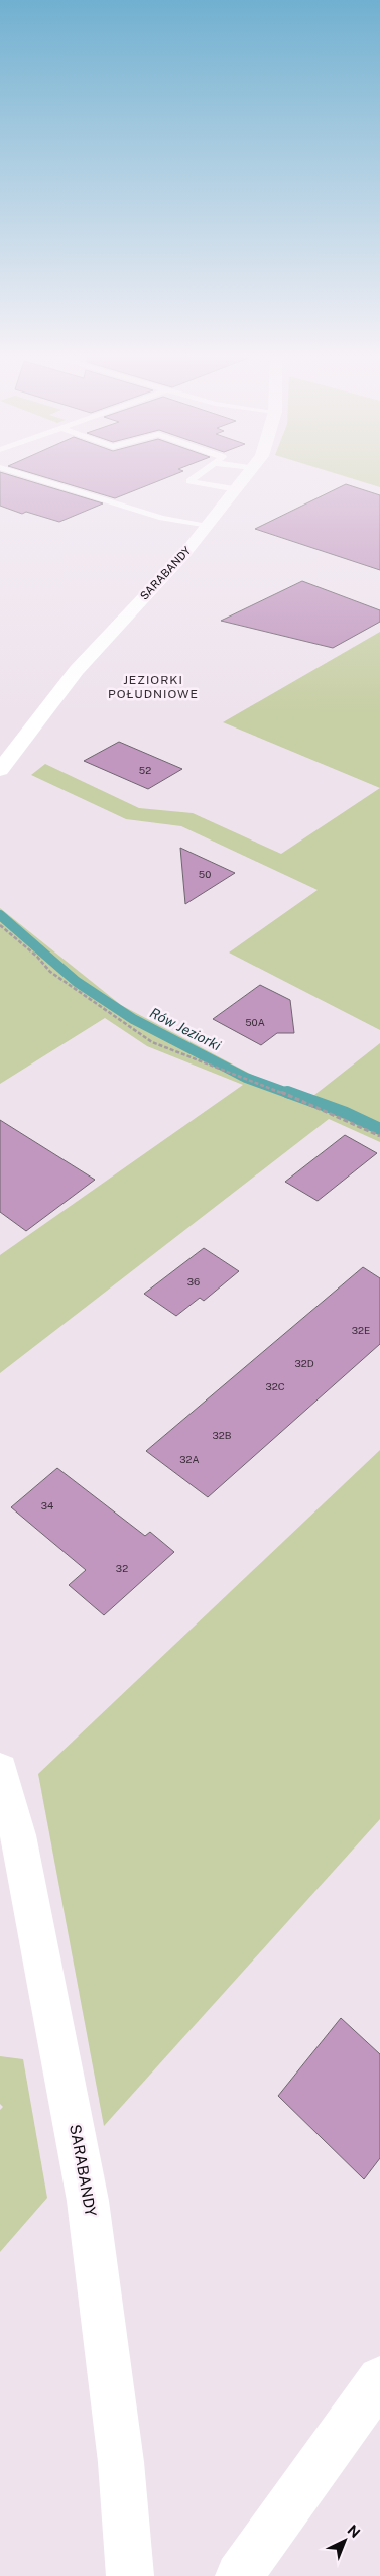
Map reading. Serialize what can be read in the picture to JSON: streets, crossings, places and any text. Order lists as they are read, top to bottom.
{
  "streets": {
    "street": ["SARABANDY"]
  },
  "districts": ["JEZIORKI POŁUDNIOWE"],
  "water": ["Rów Jeziorki"],
  "house_numbers": [
    "52",
    "50",
    "50A",
    "36",
    "32E",
    "32D",
    "32C",
    "32B",
    "32A",
    "34",
    "32"
  ],
  "north": "top right"
}
